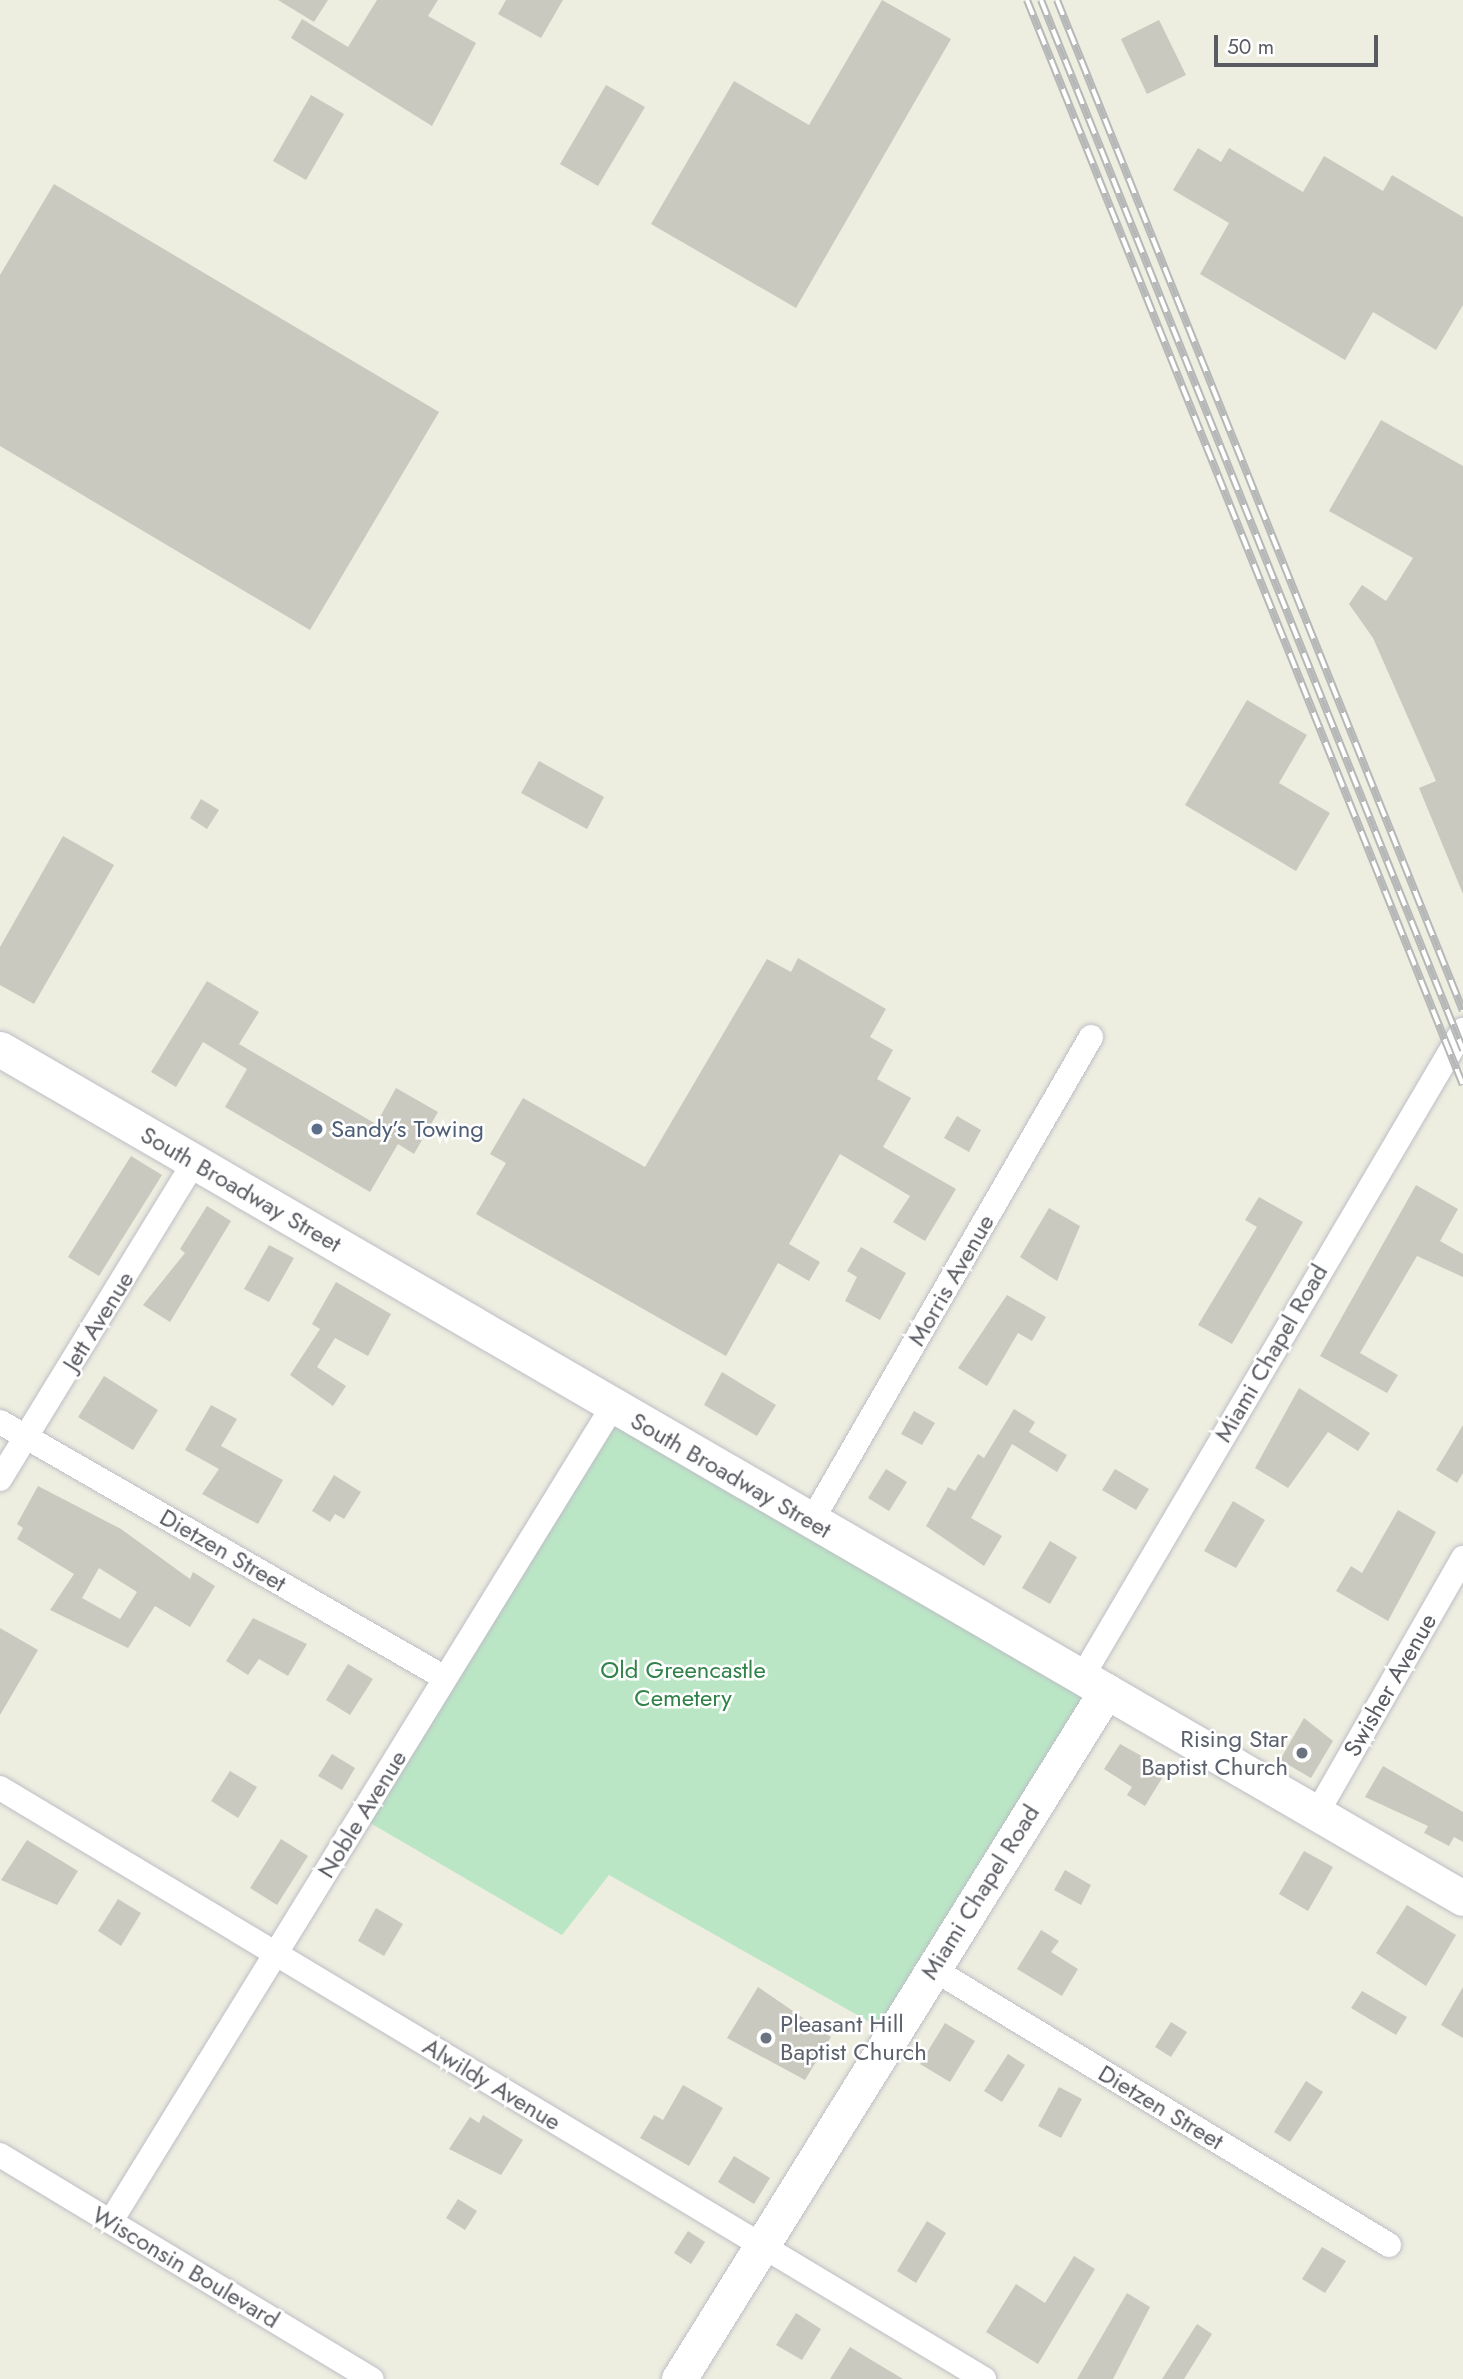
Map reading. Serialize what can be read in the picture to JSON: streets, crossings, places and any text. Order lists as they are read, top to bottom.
{
  "streets": {
    "street": [
      "South Broadway Street",
      "Morris Avenue",
      "Jett Avenue",
      "Miami Chapel Road",
      "Dietzen Street",
      "Swisher Avenue",
      "Noble Avenue",
      "Alwildy Avenue",
      "Wisconsin Boulevard"
    ]
  },
  "crossings": [
    ["South Broadway Street", "Morris Avenue"],
    ["South Broadway Street", "Jett Avenue"],
    ["South Broadway Street", "Miami Chapel Road"],
    ["South Broadway Street", "Swisher Avenue"],
    ["South Broadway Street", "Noble Avenue"],
    ["Jett Avenue", "Dietzen Street"],
    ["Miami Chapel Road", "Dietzen Street"],
    ["Miami Chapel Road", "Alwildy Avenue"],
    ["Dietzen Street", "Noble Avenue"],
    ["Noble Avenue", "Alwildy Avenue"],
    ["Noble Avenue", "Wisconsin Boulevard"]
  ],
  "parks": ["Old Greencastle Cemetery"],
  "places": ["Sandy’s Towing", "Rising Star Baptist Church", "Pleasant Hill Baptist Church"],
  "scale_bar": "50 m"
}
